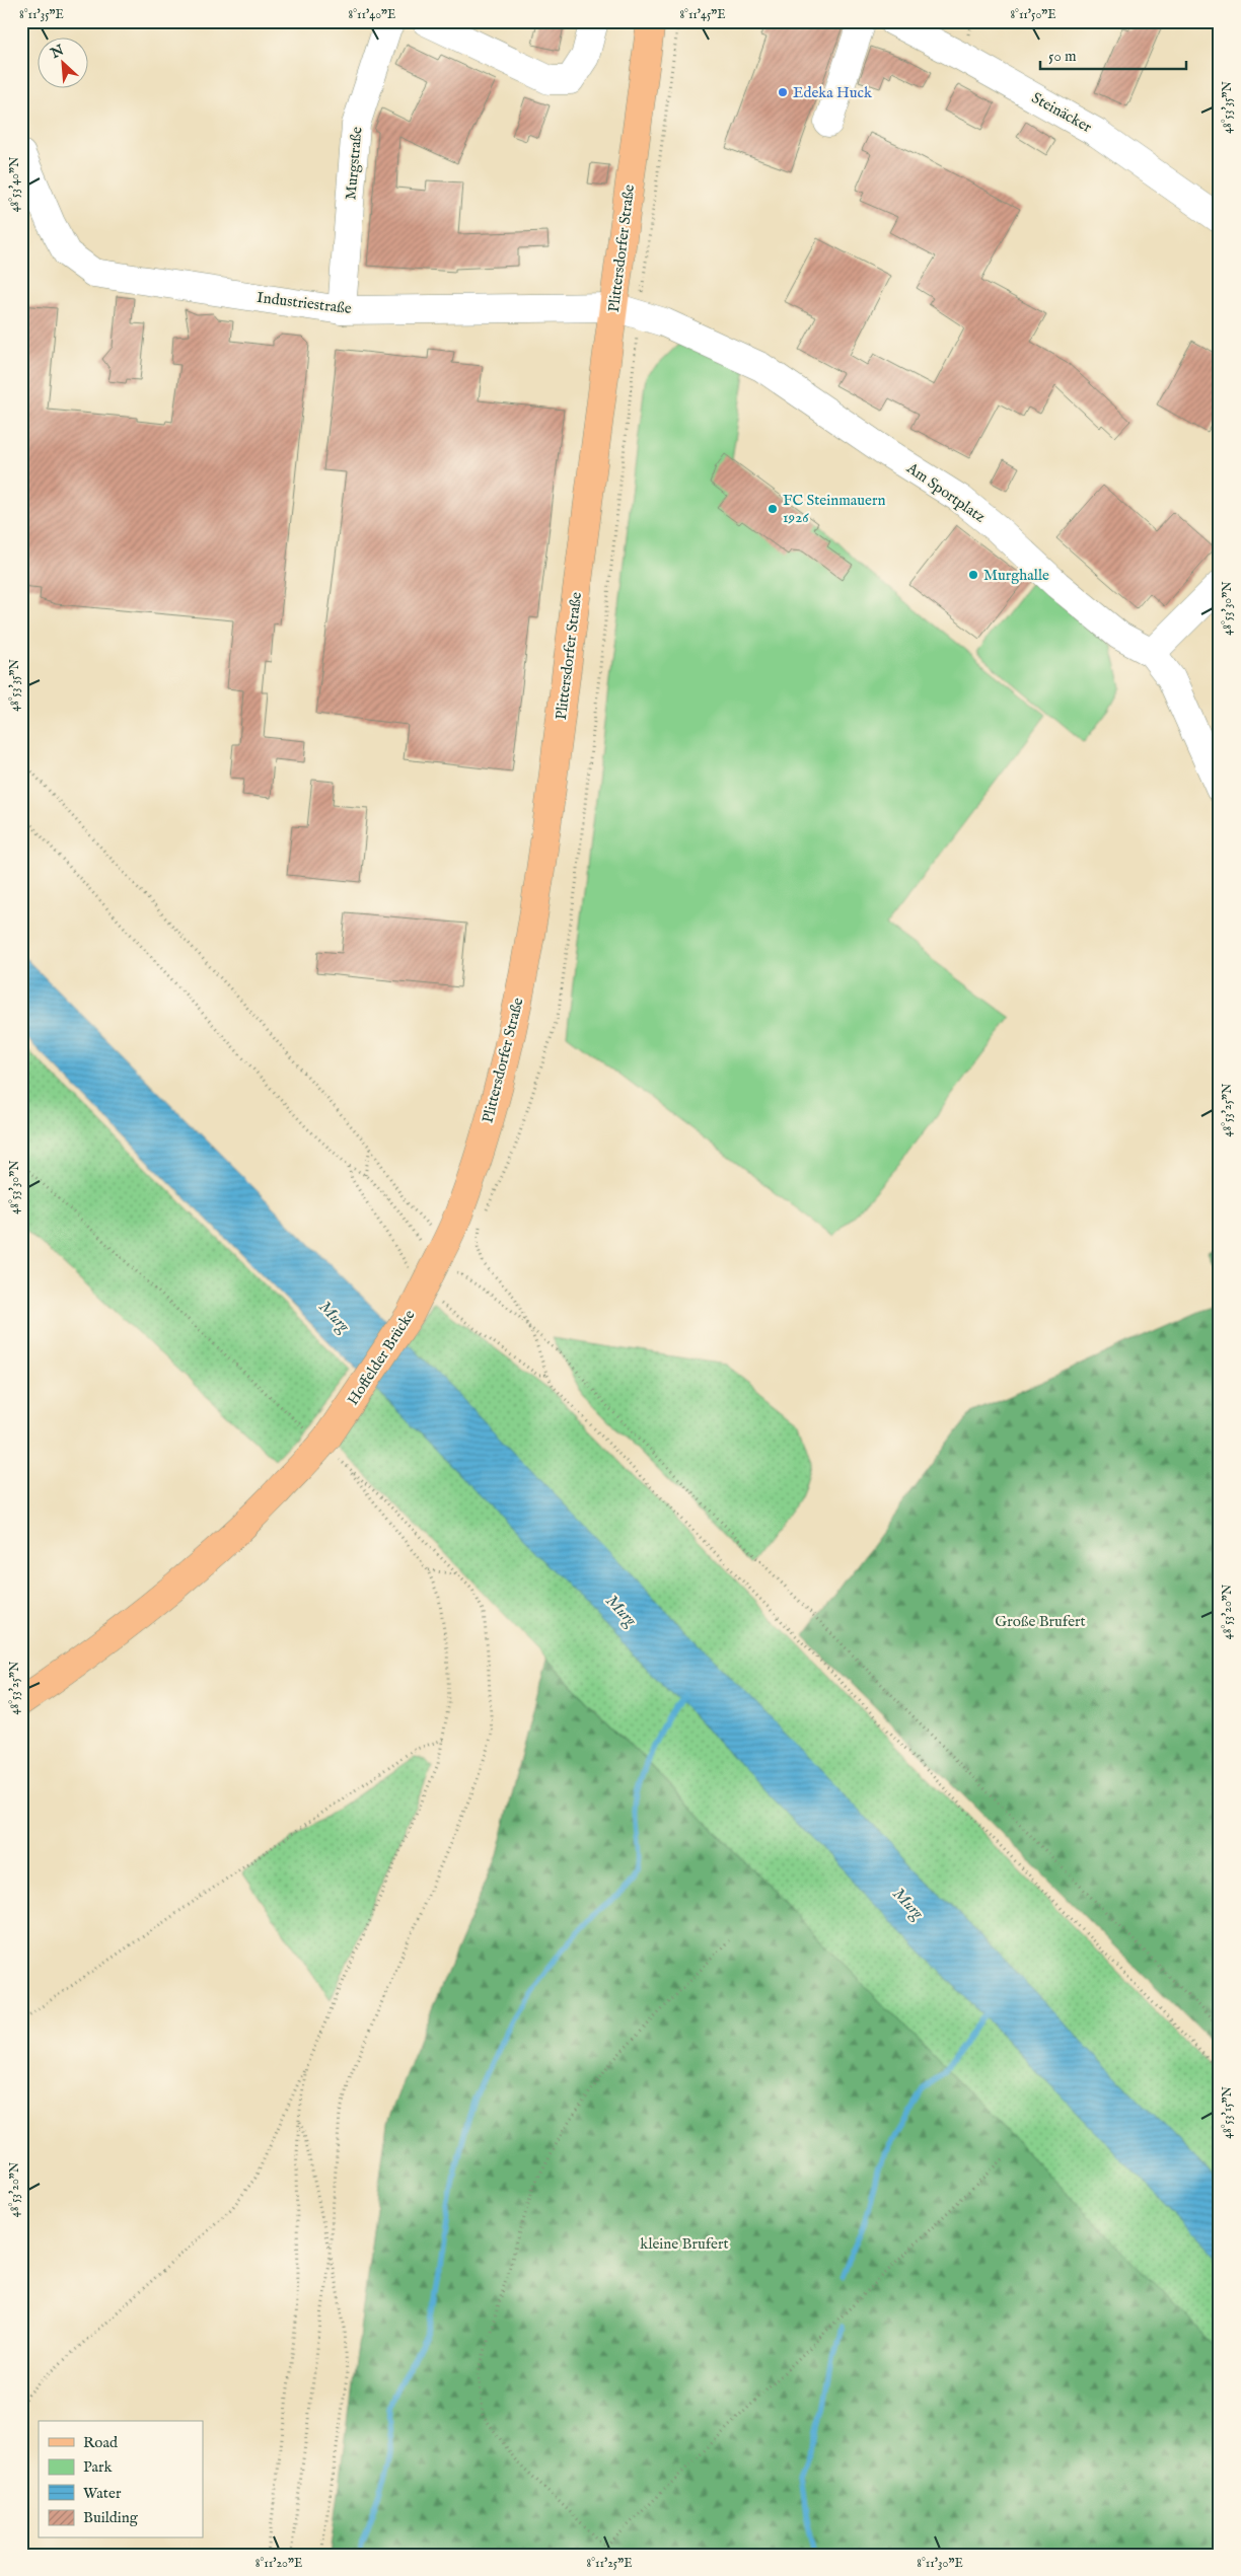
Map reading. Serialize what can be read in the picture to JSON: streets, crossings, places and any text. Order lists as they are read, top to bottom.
{
  "streets": {
    "main road": ["Plittersdorfer Straße", "Hoffelder Brücke"],
    "street": [
      "Steinäcker",
      "Murgstraße",
      "Industriestraße",
      "Am Sportplatz"
    ]
  },
  "crossings": [
    ["Murgstraße", "Industriestraße"],
    ["Plittersdorfer Straße", "Industriestraße"],
    ["Plittersdorfer Straße", "Am Sportplatz"],
    ["Plittersdorfer Straße", "Hoffelder Brücke"],
    ["Industriestraße", "Am Sportplatz"]
  ],
  "water": ["Murg"],
  "parks": ["Große Brufert", "kleine Brufert"],
  "places": ["Edeka Huck", "FC Steinmauern 1926", "Murghalle"],
  "legend": [
    "Road",
    "Park",
    "Water",
    "Building"
  ],
  "scale_bar": "50 m",
  "north": "top left",
  "coordinates": [
    "8°11'35\"E",
    "8°11'40\"E",
    "8°11'45\"E",
    "8°11'50\"E",
    "48°53'35\"N",
    "48°53'40\"N",
    "48°53'30\"N",
    "48°53'25\"N",
    "48°53'20\"N",
    "48°53'15\"N",
    "8°11'20\"E",
    "8°11'25\"E",
    "8°11'30\"E"
  ]
}
